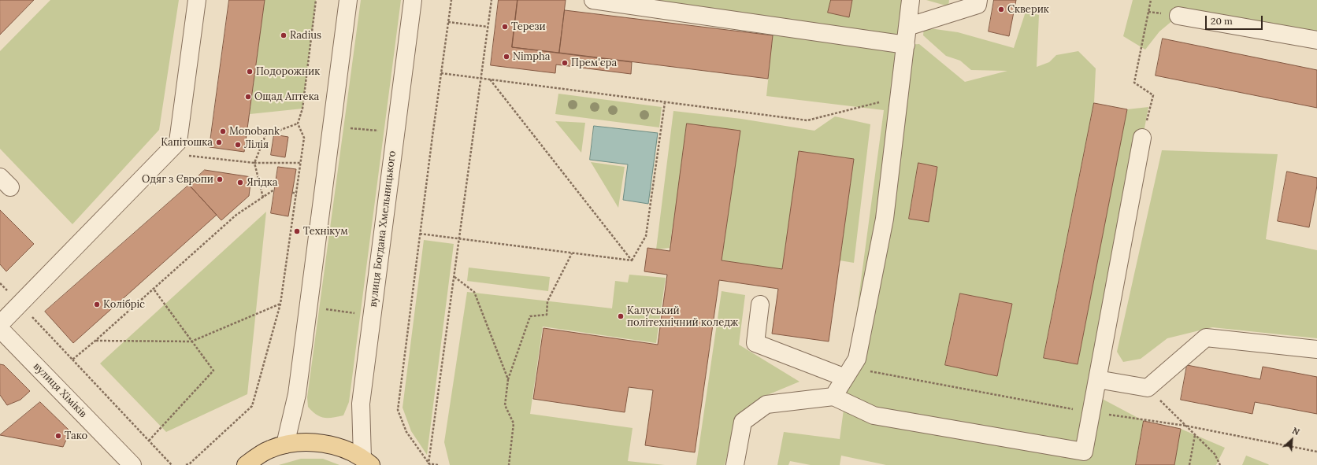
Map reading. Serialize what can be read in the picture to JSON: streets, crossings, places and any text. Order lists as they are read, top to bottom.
{
  "streets": {
    "street": ["вулиця Богдана Хмельницького", "вулиця Хіміків"]
  },
  "places": [
    "Скверик",
    "Терези",
    "Radius",
    "Nimpha",
    "Прем'єра",
    "Подорожник",
    "Ощад Аптека",
    "Monobank",
    "Капітошка",
    "Лілія",
    "Одяг з Європи",
    "Ягідка",
    "Технікум",
    "Колібріс",
    "Калуський політехнічний коледж",
    "Тако"
  ],
  "scale_bar": "20 m",
  "north": "top right"
}
